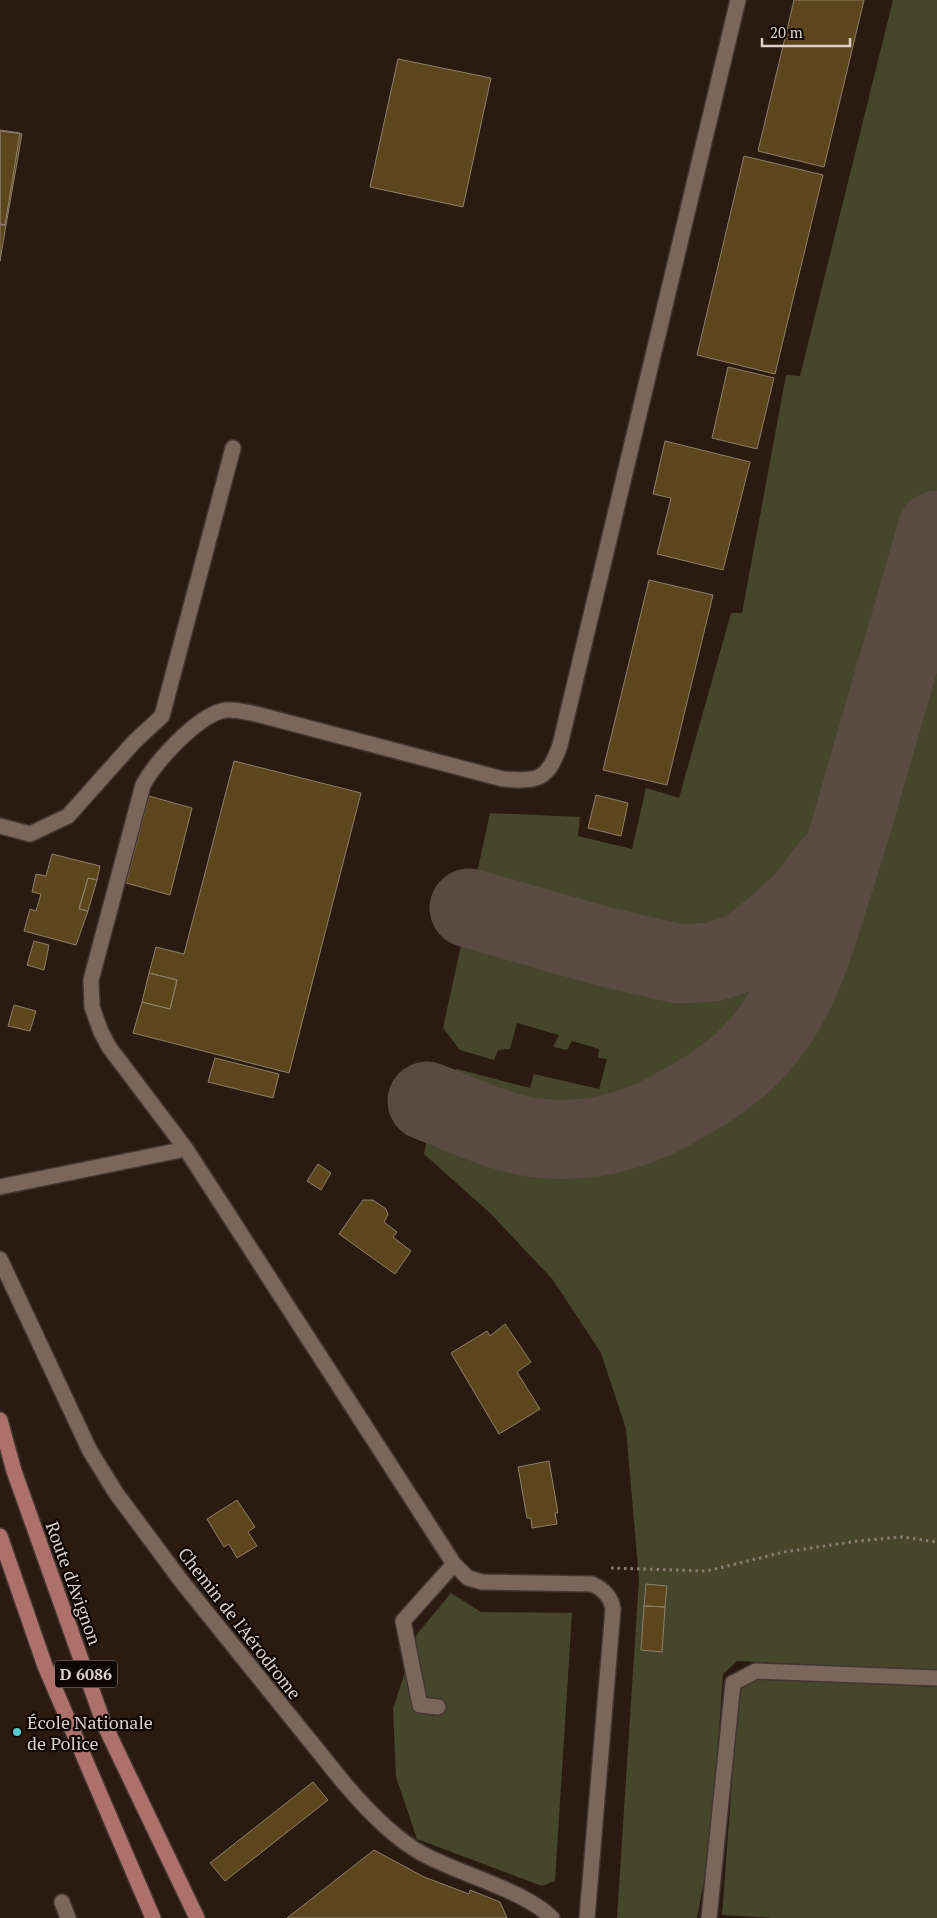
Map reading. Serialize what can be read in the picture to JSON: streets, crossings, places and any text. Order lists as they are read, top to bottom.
{
  "streets": {
    "main road": ["Route d'Avignon", "D 6086"],
    "street": ["Chemin de l'Aérodrome"]
  },
  "places": ["École Nationale de Police"],
  "scale_bar": "20 m"
}
